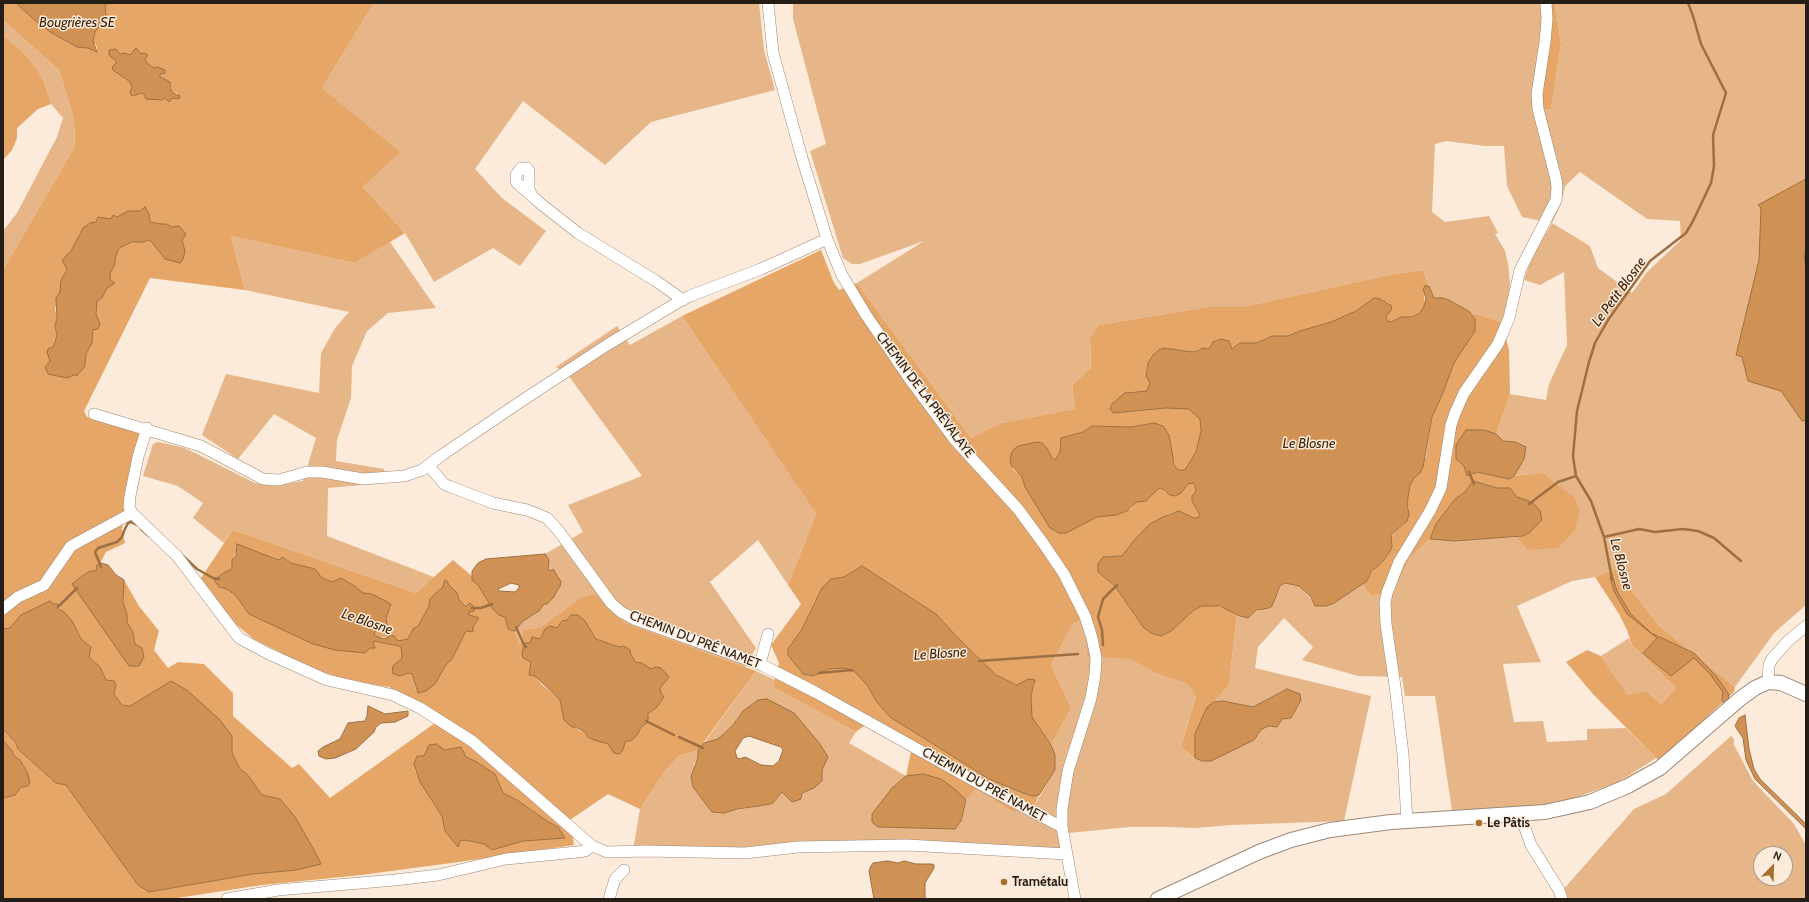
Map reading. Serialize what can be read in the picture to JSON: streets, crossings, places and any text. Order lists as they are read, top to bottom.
{
  "streets": {
    "street": ["CHEMIN DE LA PRÉVALAYE", "CHEMIN DU PRÉ NAMET"]
  },
  "crossings": [
    ["CHEMIN DE LA PRÉVALAYE", "CHEMIN DU PRÉ NAMET"]
  ],
  "water": ["Bougrières SE", "Le Petit Blosne", "Le Blosne"],
  "places": ["Le Pâtis", "Tramétalu"],
  "north": "top right"
}
